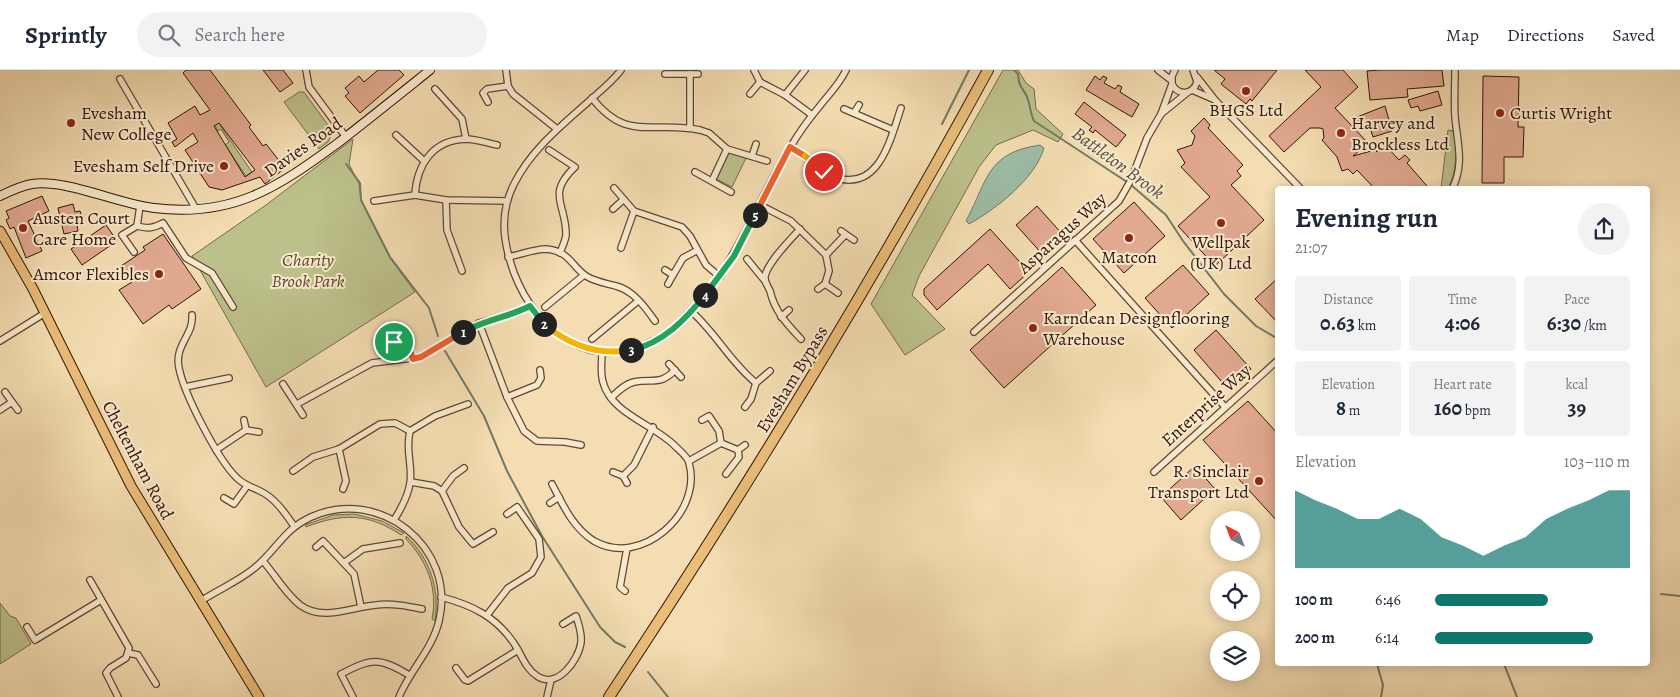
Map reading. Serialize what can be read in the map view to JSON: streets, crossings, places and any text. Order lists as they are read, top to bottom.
{
  "streets": {
    "highway": ["Evesham Bypass"],
    "main road": ["Cheltenham Road"],
    "street": ["Davies Road", "Asparagus Way", "Enterprise Way"]
  },
  "water": ["Battleton Brook"],
  "parks": ["Charity Brook Park"],
  "places": [
    "BHGS Ltd",
    "Curtis Wright",
    "Evesham New College",
    "Harvey and Brockless Ltd",
    "Evesham Self Drive",
    "Wellpak (UK) Ltd",
    "Austen Court Care Home",
    "Matcon",
    "Amcor Flexibles",
    "Karndean Designflooring Warehouse",
    "R. Sinclair Transport Ltd"
  ],
  "north": "top left",
  "page": {
    "header": "Sprintly",
    "search": "Search here",
    "nav": ["Map", "Directions", "Saved"],
    "heading": ["Evening run", "21:07"],
    "pins": [
      "5",
      "4",
      "2",
      "1",
      "3"
    ],
    "stats": [
      ["Distance", "0.63 km"],
      ["Time", "4:06"],
      ["Pace", "6:30 /km"],
      ["Elevation", "8 m"],
      ["Heart rate", "160 bpm"],
      ["kcal", "39"]
    ],
    "chart": ["Elevation", "103–110 m"],
    "list": [
      {
        "name": "100 m",
        "note": "6:46"
      },
      {
        "name": "200 m",
        "note": "6:14"
      }
    ]
  }
}
